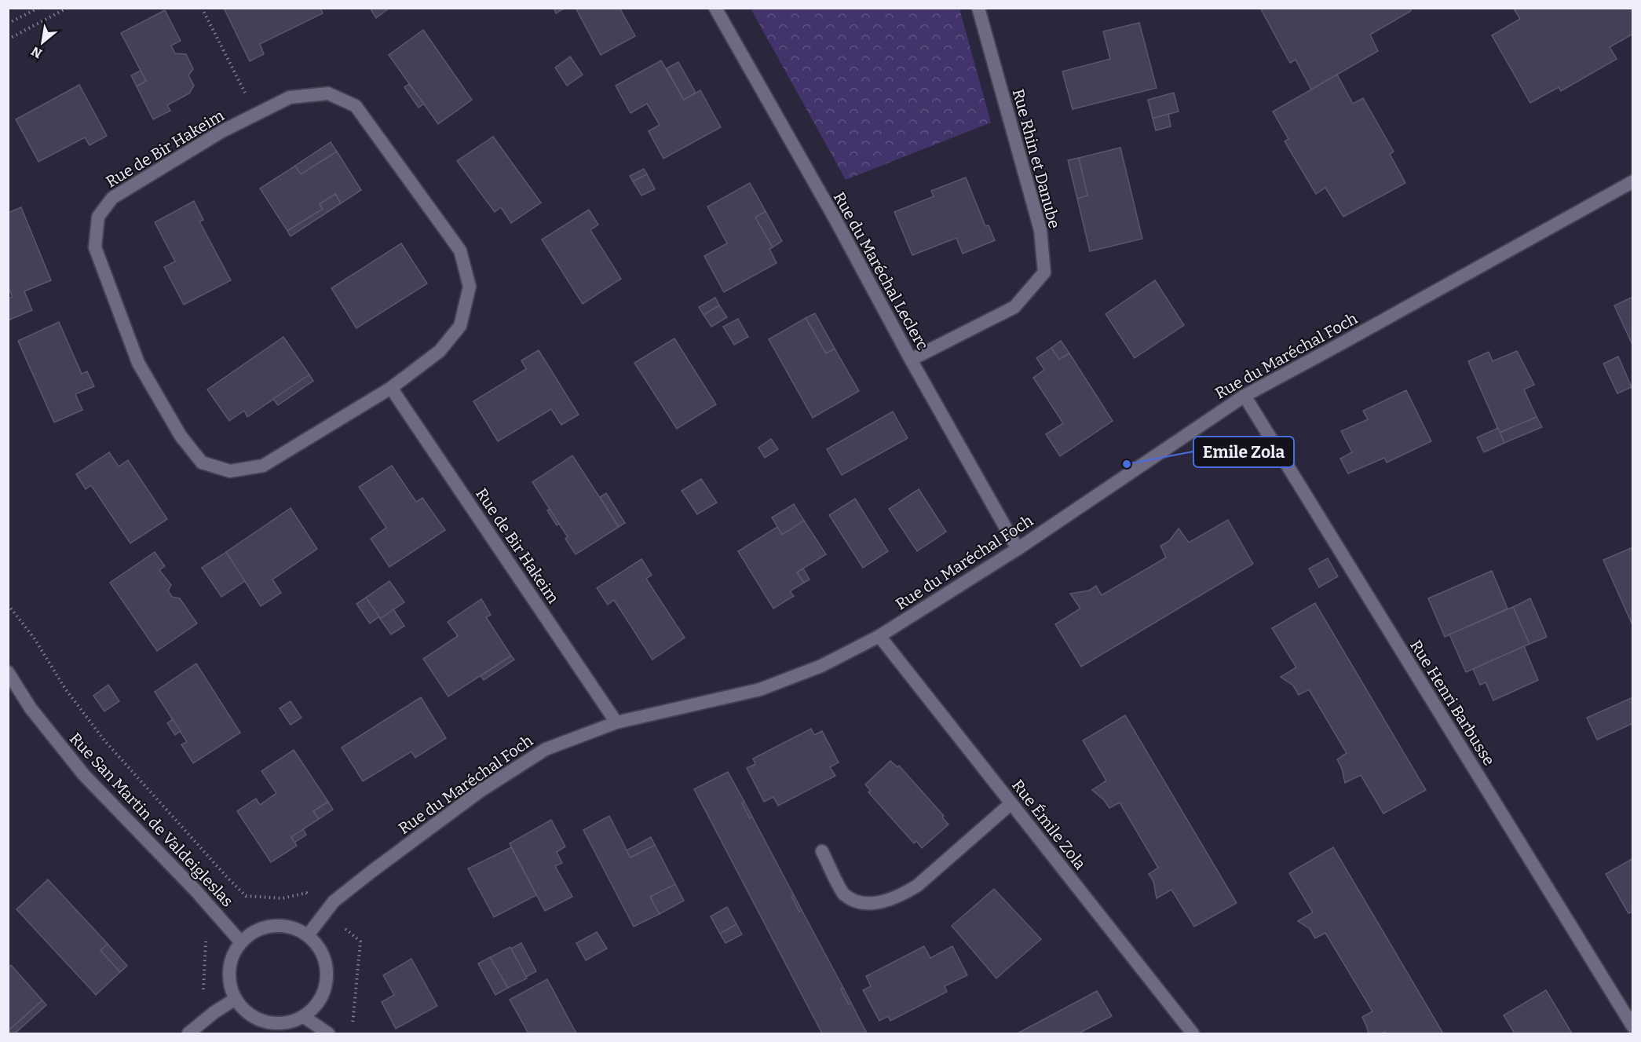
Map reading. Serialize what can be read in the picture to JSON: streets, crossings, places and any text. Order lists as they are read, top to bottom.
{
  "streets": {
    "street": [
      "Rue de Bir Hakeim",
      "Rue Rhin et Danube",
      "Rue du Maréchal Leclerc",
      "Rue du Maréchal Foch",
      "Rue Henri Barbusse",
      "Rue San Martin de Valdeigleslas",
      "Rue Émile Zola"
    ]
  },
  "crossings": [
    ["Rue de Bir Hakeim", "Rue du Maréchal Foch"],
    ["Rue Rhin et Danube", "Rue du Maréchal Leclerc"],
    ["Rue du Maréchal Leclerc", "Rue du Maréchal Foch"],
    ["Rue du Maréchal Foch", "Rue Henri Barbusse"],
    ["Rue du Maréchal Foch", "Rue San Martin de Valdeigleslas"],
    ["Rue du Maréchal Foch", "Rue Émile Zola"]
  ],
  "places": ["Emile Zola"],
  "north": "bottom left"
}
